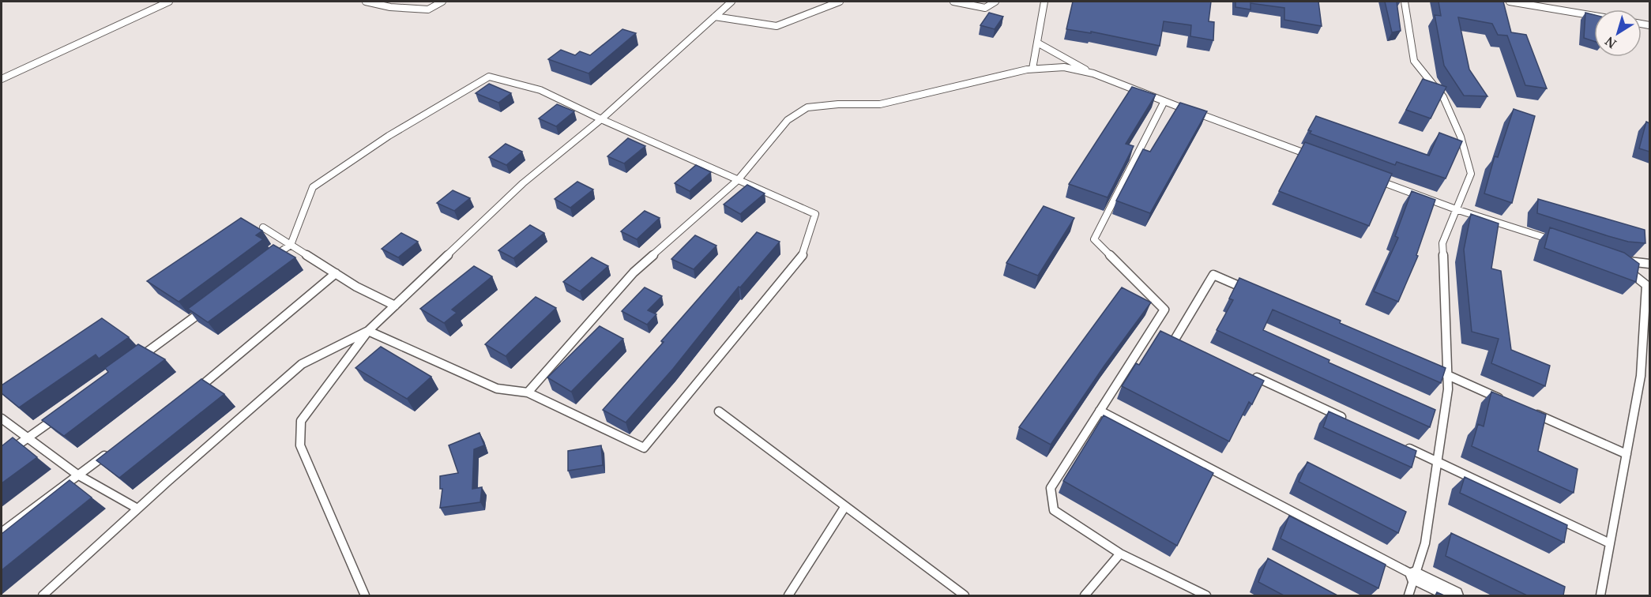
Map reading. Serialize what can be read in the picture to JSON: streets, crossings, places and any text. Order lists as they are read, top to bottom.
{
  "north": "bottom left"
}
